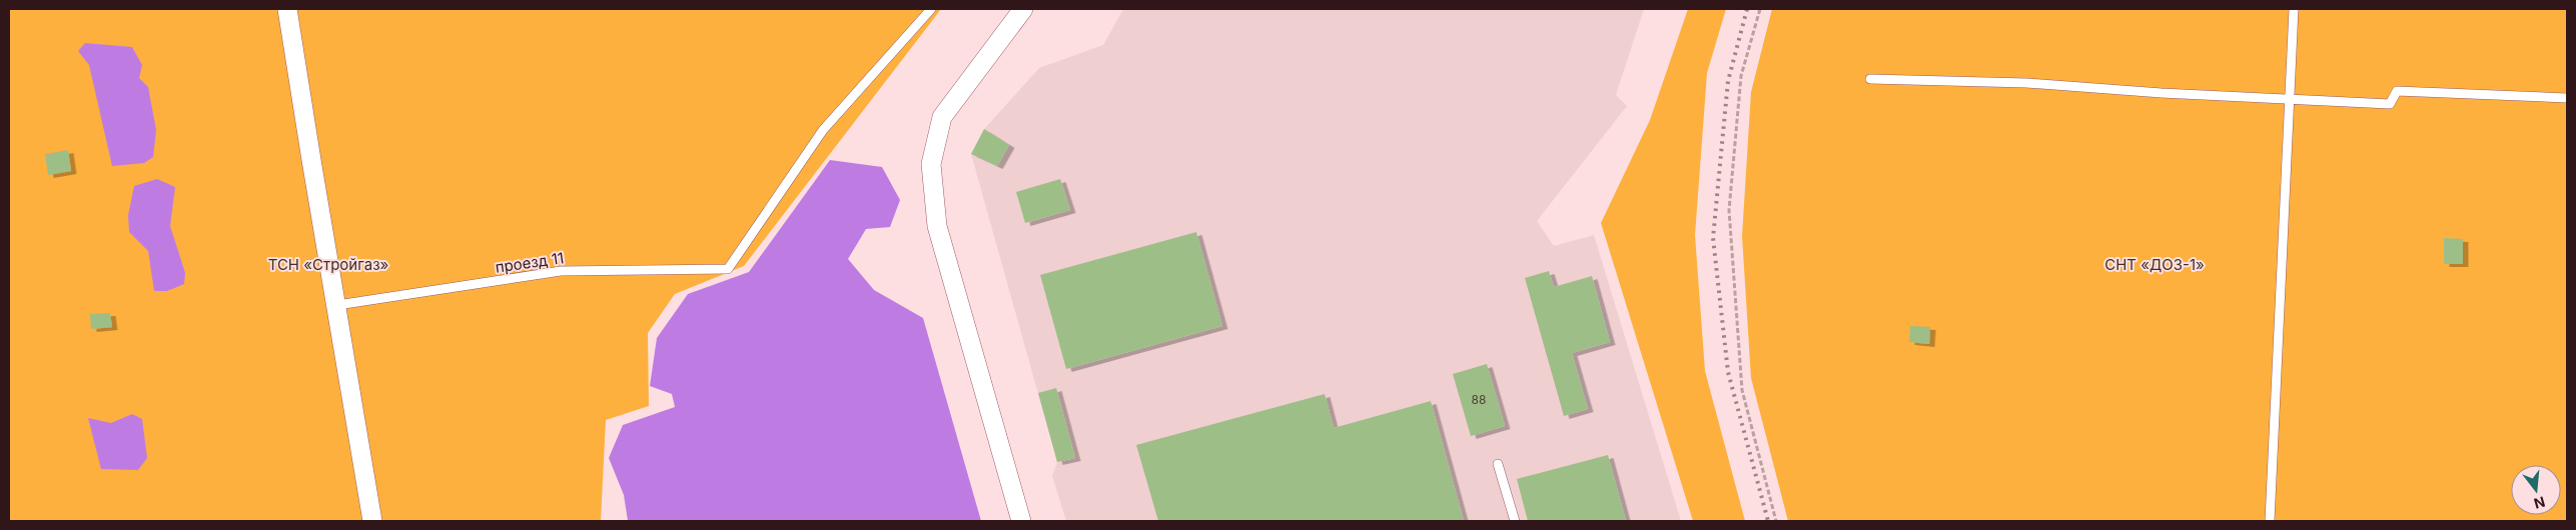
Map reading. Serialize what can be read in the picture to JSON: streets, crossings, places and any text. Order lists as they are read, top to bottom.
{
  "streets": {
    "lane": ["проезд 11"]
  },
  "parks": ["ТСН «Стройгаз»", "СНТ «ДОЗ-1»"],
  "house_numbers": ["88"],
  "north": "bottom"
}
